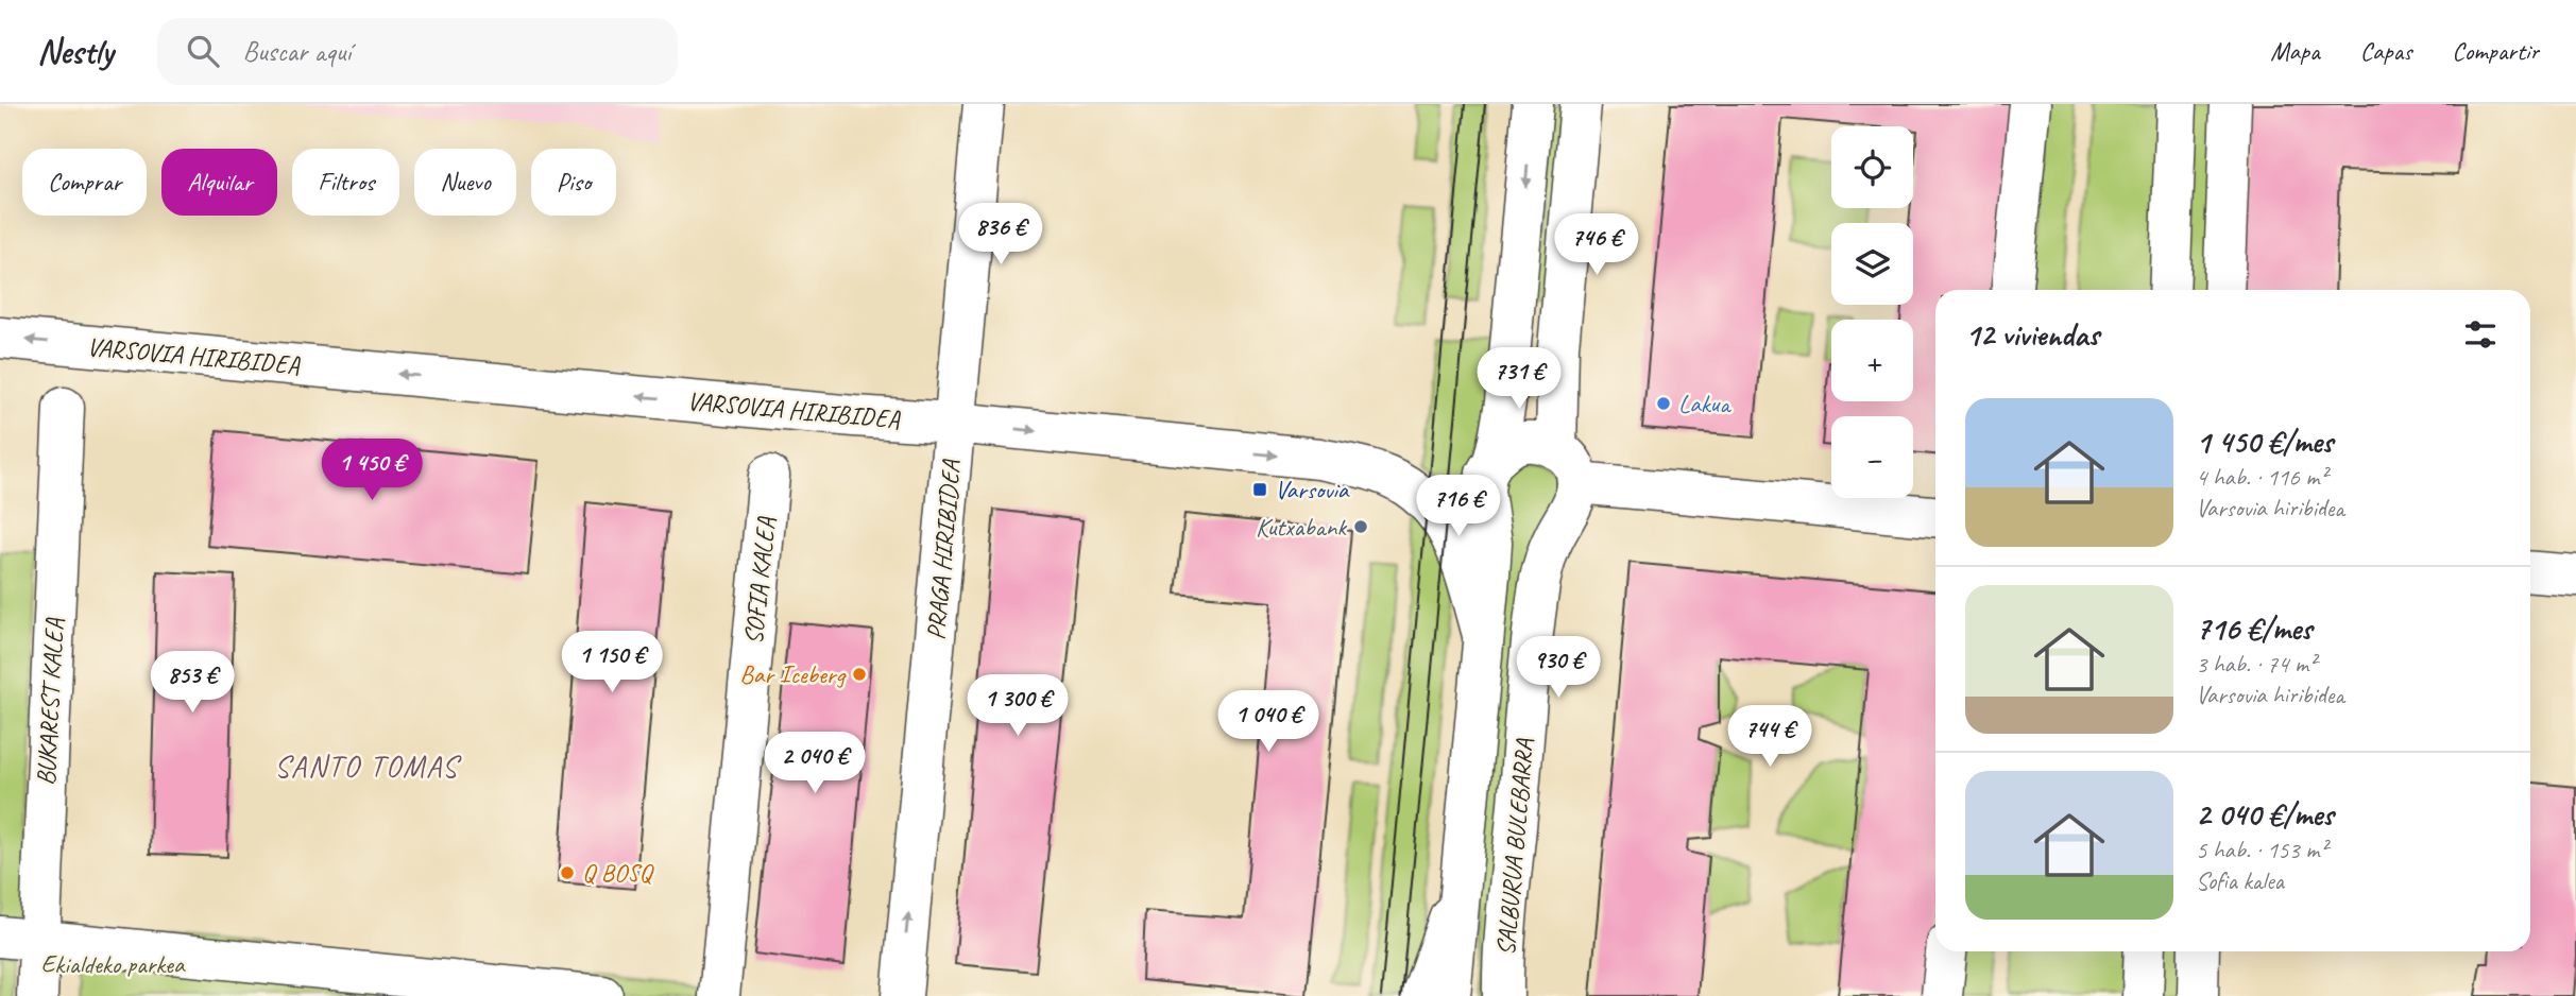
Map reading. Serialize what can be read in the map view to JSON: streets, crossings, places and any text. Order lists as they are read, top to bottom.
{
  "streets": {
    "street": [
      "VARSOVIA HIRIBIDEA",
      "PRAGA HIRIBIDEA",
      "SOFIA KALEA",
      "BUKAREST KALEA",
      "SALBURUA BULEBARRA"
    ]
  },
  "crossings": [
    ["VARSOVIA HIRIBIDEA", "PRAGA HIRIBIDEA"],
    ["VARSOVIA HIRIBIDEA", "SALBURUA BULEBARRA"]
  ],
  "one_way": ["PRAGA HIRIBIDEA"],
  "districts": ["SANTO TOMAS"],
  "parks": ["Ekialdeko parkea"],
  "places": {
    "other": [
      "Lakua",
      "Kutxabank",
      "Bar Iceberg",
      "Q BOSQ"
    ],
    "transit": ["Varsovia"]
  },
  "page": {
    "header": "Nestly",
    "search": "Buscar aquí",
    "nav": ["Mapa", "Capas", "Compartir"],
    "map_buttons": ["+", "−"],
    "chip": [
      "Comprar",
      "Alquilar",
      "Filtros",
      "Nuevo",
      "Piso"
    ],
    "price": [
      "836 €",
      "746 €",
      "731 €",
      "1 450 €",
      "716 €",
      "1 150 €",
      "930 €",
      "853 €",
      "1 300 €",
      "1 040 €",
      "744 €",
      "2 040 €"
    ],
    "heading": "12 viviendas",
    "list": [
      {
        "name": "1 450 €/mes",
        "note": "4 hab. · 116 m² · Varsovia hiribidea"
      },
      {
        "name": "716 €/mes",
        "note": "3 hab. · 74 m² · Varsovia hiribidea"
      },
      {
        "name": "2 040 €/mes",
        "note": "5 hab. · 153 m² · Sofia kalea"
      }
    ]
  }
}
